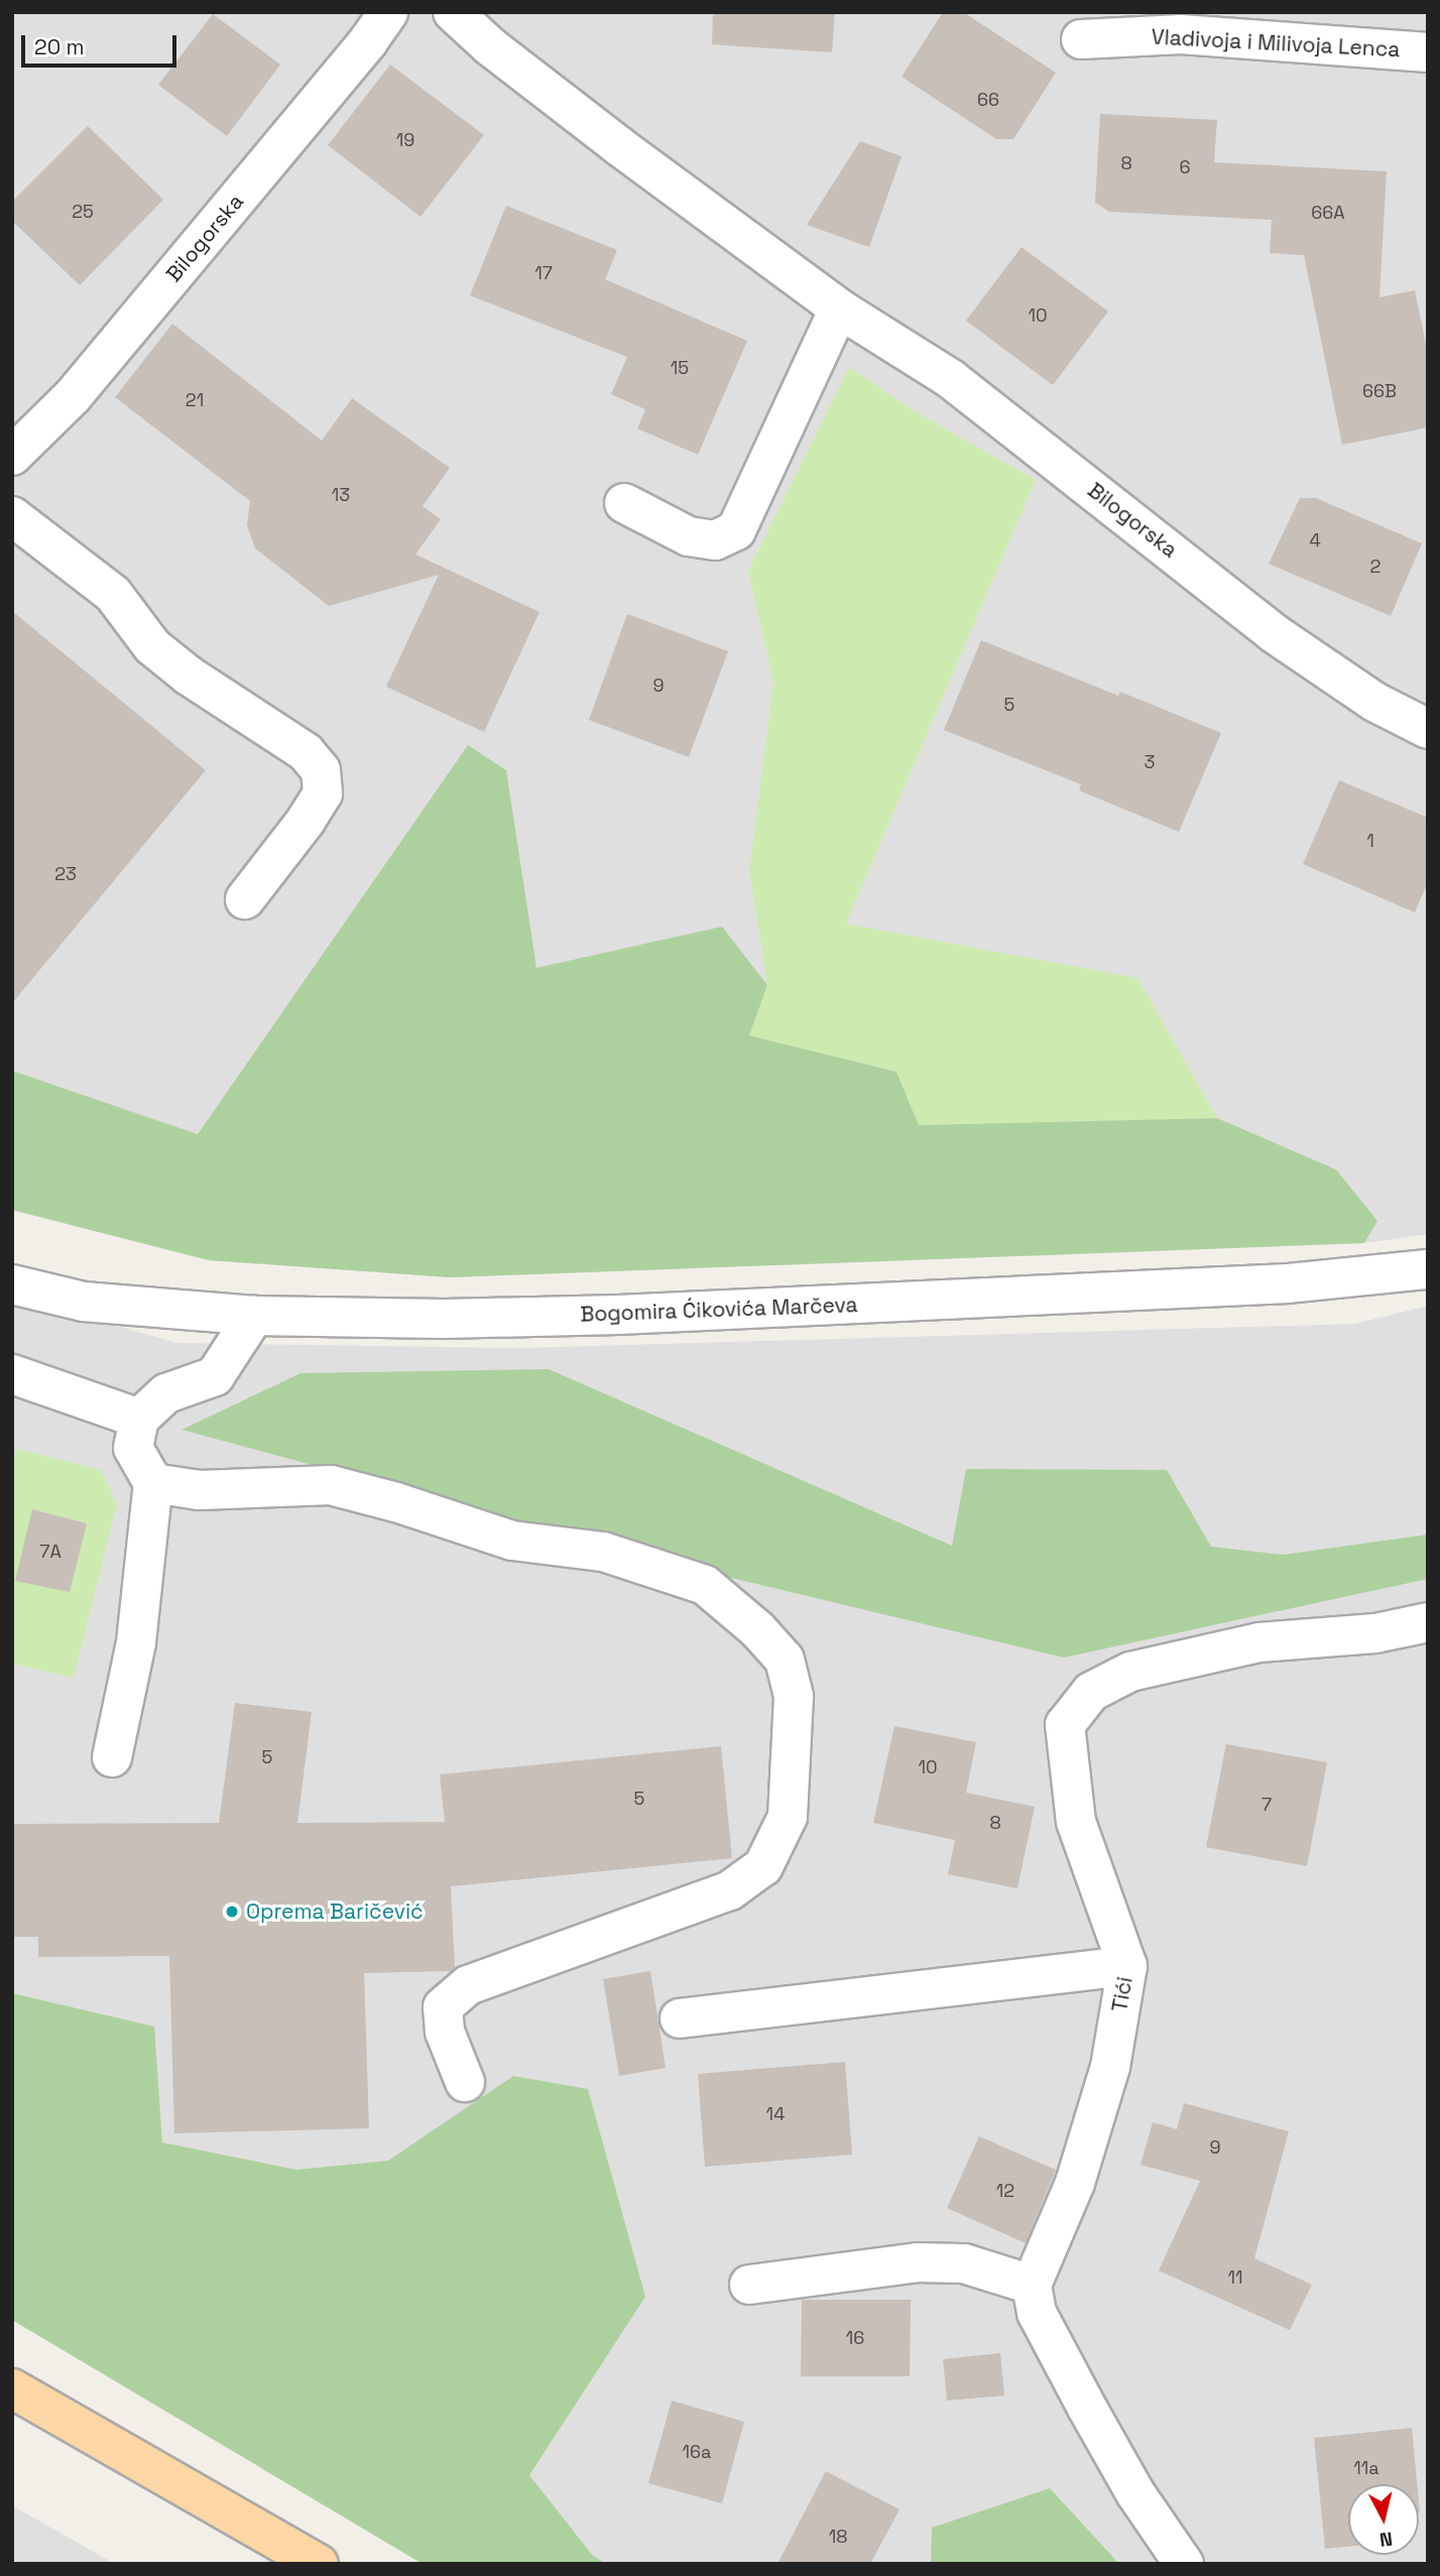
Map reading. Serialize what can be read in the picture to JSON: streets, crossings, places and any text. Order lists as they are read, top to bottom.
{
  "streets": {
    "street": [
      "Vladivoja i Milivoja Lenca",
      "Bilogorska",
      "Bogomira Ćikovića Marčeva",
      "Tići"
    ]
  },
  "places": ["Oprema Baričević"],
  "house_numbers": [
    "66",
    "19",
    "8",
    "6",
    "25",
    "66A",
    "17",
    "10",
    "15",
    "66B",
    "21",
    "13",
    "4",
    "2",
    "9",
    "5",
    "3",
    "1",
    "23",
    "7A",
    "5",
    "10",
    "5",
    "7",
    "8",
    "14",
    "9",
    "12",
    "11",
    "16",
    "16a",
    "11a",
    "18"
  ],
  "scale_bar": "20 m",
  "north": "bottom"
}
